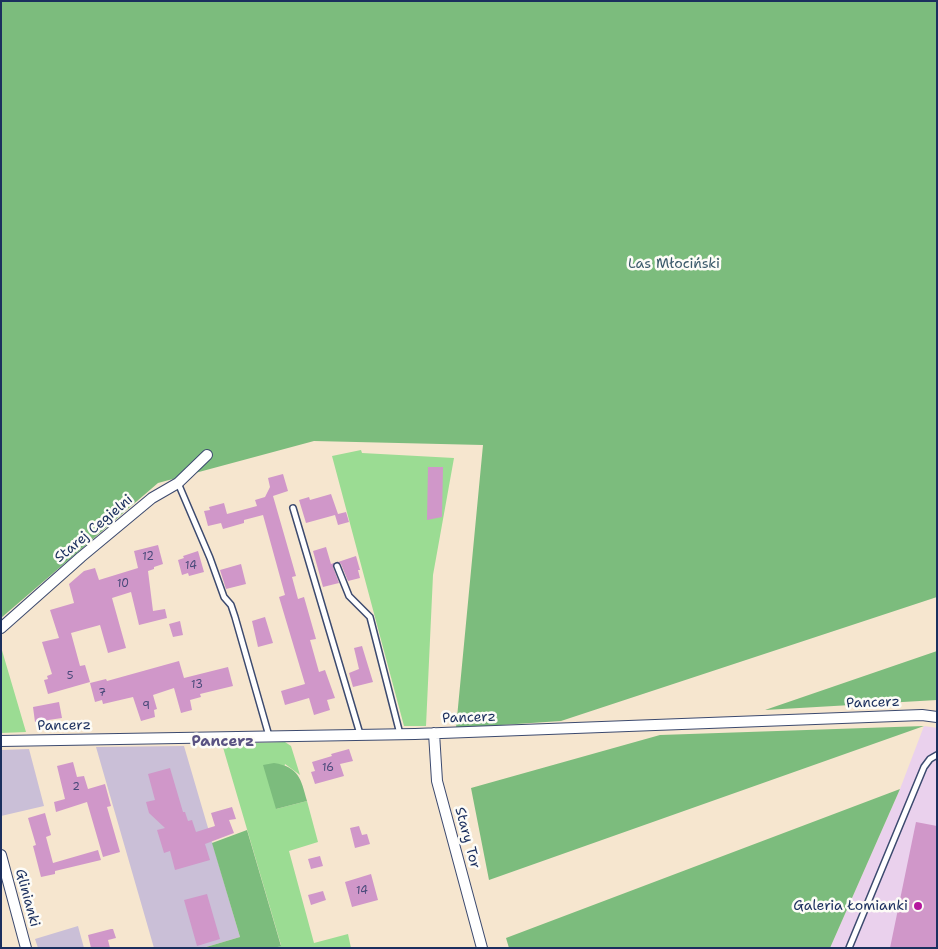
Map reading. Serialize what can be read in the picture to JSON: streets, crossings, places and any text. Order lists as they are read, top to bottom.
{
  "streets": {
    "street": [
      "Starej Cegielni",
      "Pancerz",
      "Stary Tor",
      "Glinianki"
    ]
  },
  "crossings": [
    ["Pancerz", "Stary Tor"]
  ],
  "districts": ["Pancerz"],
  "parks": ["Las Młociński"],
  "places": ["Galeria Łomianki"],
  "house_numbers": [
    "12",
    "14",
    "10",
    "5",
    "13",
    "7",
    "9",
    "16",
    "2",
    "14"
  ]
}
